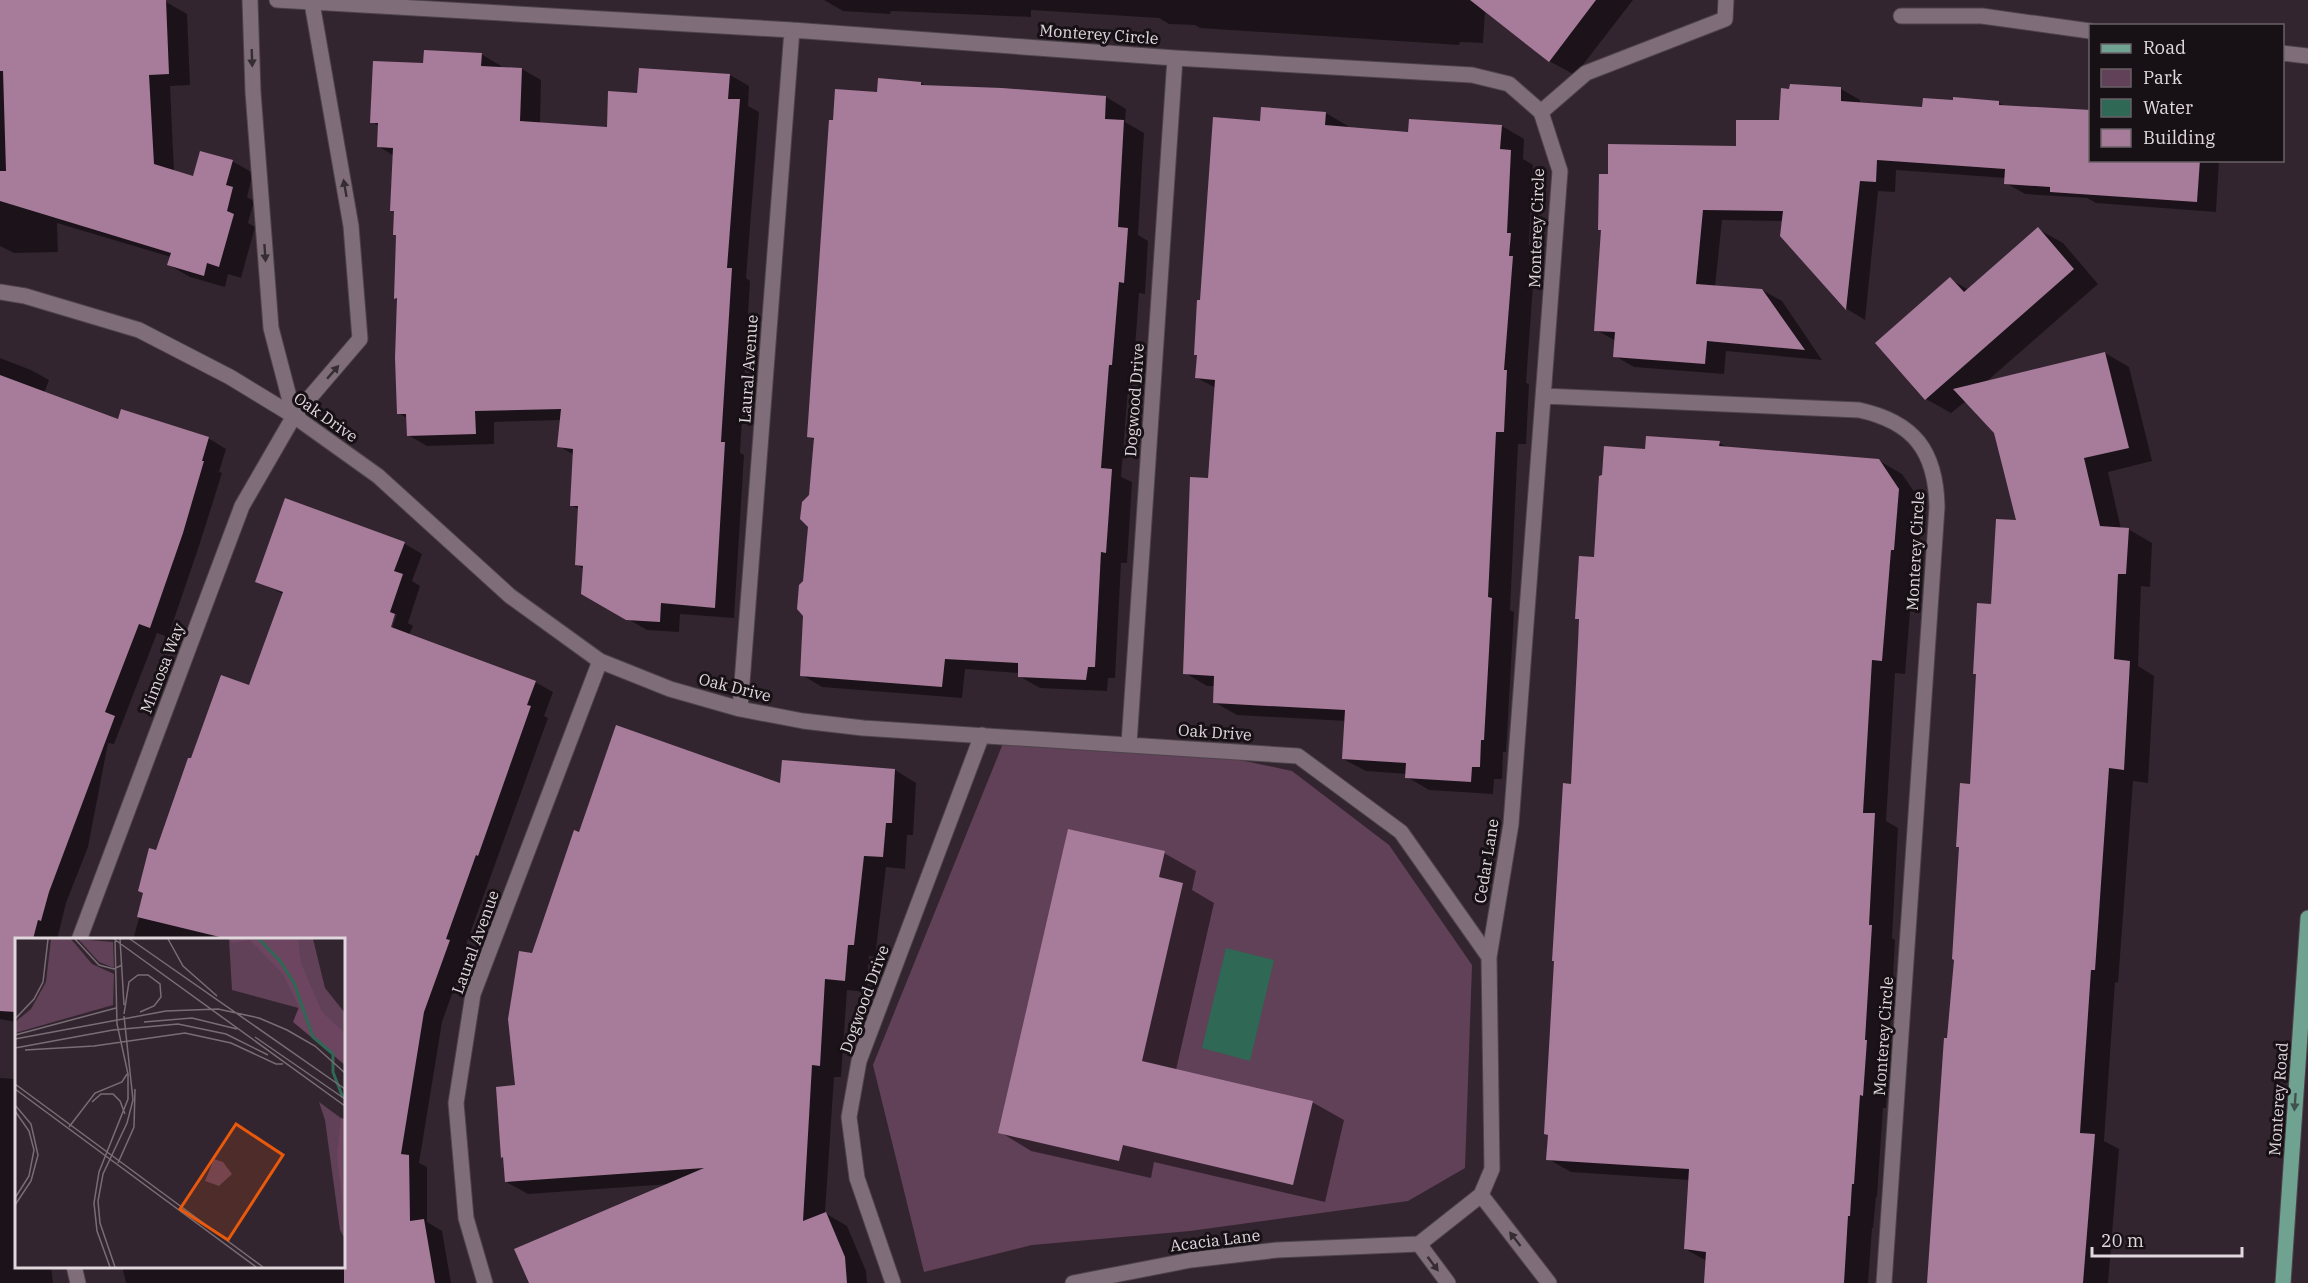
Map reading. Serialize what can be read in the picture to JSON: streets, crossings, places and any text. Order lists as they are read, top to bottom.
{
  "streets": {
    "main road": ["Monterey Road"],
    "street": [
      "Monterey Circle",
      "Laural Avenue",
      "Dogwood Drive",
      "Oak Drive",
      "Mimosa Way",
      "Cedar Lane",
      "Acacia Lane"
    ]
  },
  "crossings": [
    ["Monterey Circle", "Laural Avenue"],
    ["Monterey Circle", "Dogwood Drive"],
    ["Monterey Circle", "Mimosa Way"],
    ["Monterey Circle", "Cedar Lane"],
    ["Laural Avenue", "Oak Drive"],
    ["Dogwood Drive", "Oak Drive"],
    ["Oak Drive", "Mimosa Way"],
    ["Oak Drive", "Cedar Lane"]
  ],
  "one_way": ["Monterey Road"],
  "legend": [
    "Road",
    "Park",
    "Water",
    "Building"
  ],
  "scale_bar": "20 m"
}
